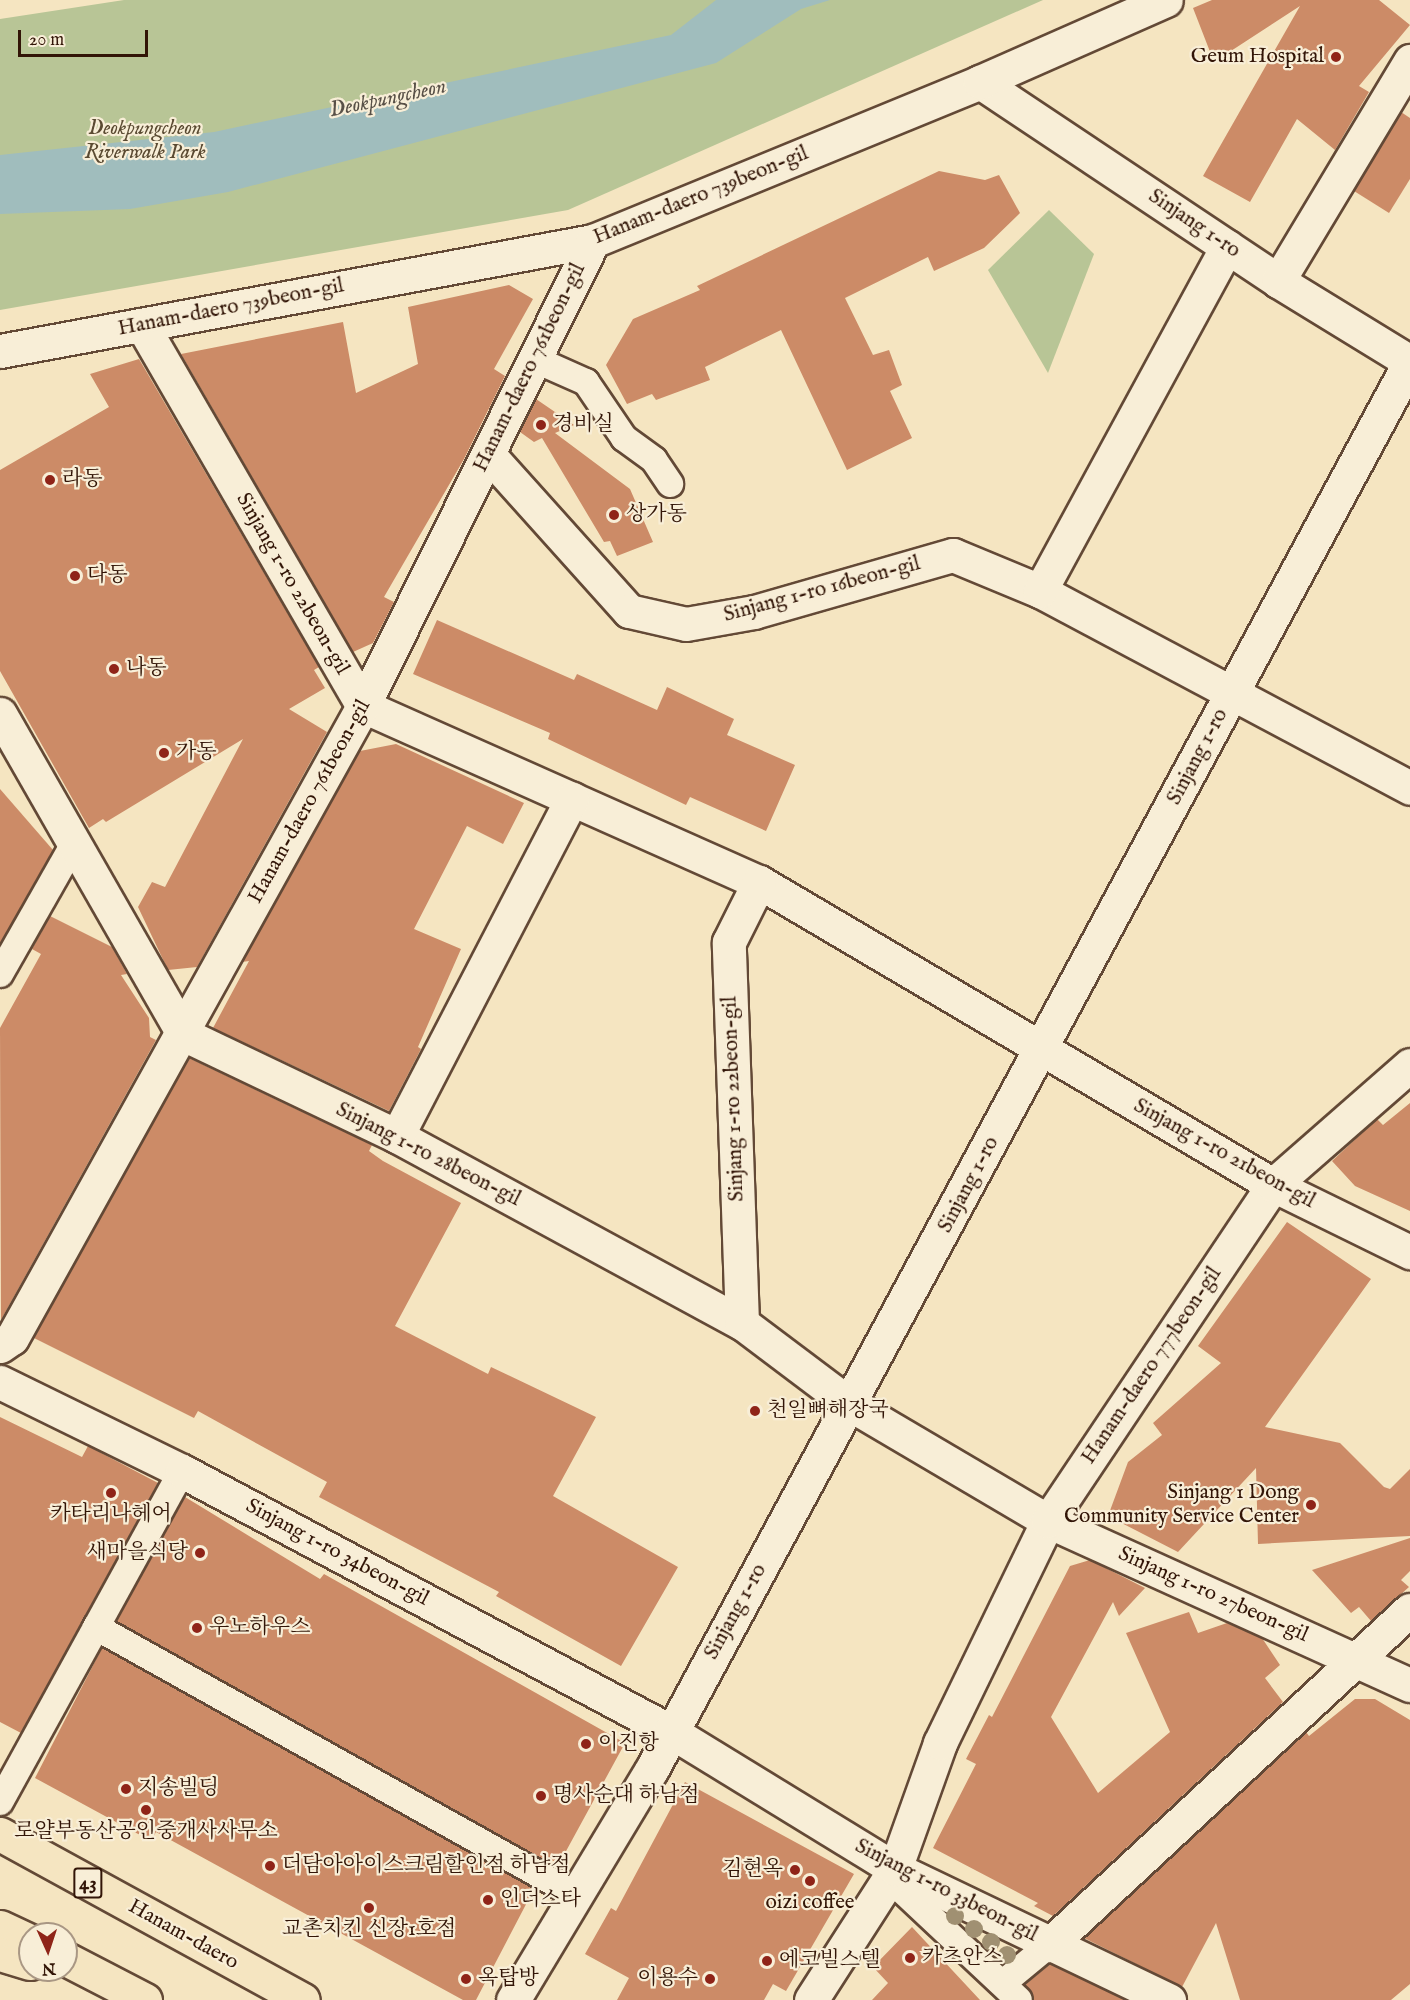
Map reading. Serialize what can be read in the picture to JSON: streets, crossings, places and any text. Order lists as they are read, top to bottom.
{
  "streets": {
    "main road": ["43", "Hanam-daero"],
    "street": [
      "Hanam-daero 739beon-gil",
      "Sinjang 1-ro",
      "Hanam-daero 761beon-gil",
      "Sinjang 1-ro 22beon-gil",
      "Sinjang 1-ro 16beon-gil",
      "Sinjang 1-ro 21beon-gil",
      "Sinjang 1-ro 28beon-gil",
      "Hanam-daero 777beon-gil",
      "Sinjang 1-ro 34beon-gil",
      "Sinjang 1-ro 27beon-gil",
      "Sinjang 1-ro 33beon-gil"
    ]
  },
  "crossings": [
    ["Hanam-daero 739beon-gil", "Sinjang 1-ro"],
    ["Hanam-daero 739beon-gil", "Hanam-daero 761beon-gil"],
    ["Hanam-daero 739beon-gil", "Sinjang 1-ro 22beon-gil"],
    ["Sinjang 1-ro", "Sinjang 1-ro 16beon-gil"],
    ["Sinjang 1-ro", "Sinjang 1-ro 21beon-gil"],
    ["Sinjang 1-ro", "Sinjang 1-ro 28beon-gil"],
    ["Sinjang 1-ro", "Sinjang 1-ro 34beon-gil"],
    ["Sinjang 1-ro", "Sinjang 1-ro 27beon-gil"],
    ["Sinjang 1-ro", "Sinjang 1-ro 33beon-gil"],
    ["Hanam-daero 761beon-gil", "Sinjang 1-ro 22beon-gil"],
    ["Hanam-daero 761beon-gil", "Sinjang 1-ro 16beon-gil"],
    ["Hanam-daero 761beon-gil", "Sinjang 1-ro 28beon-gil"],
    ["Sinjang 1-ro 22beon-gil", "Sinjang 1-ro 28beon-gil"],
    ["Sinjang 1-ro 21beon-gil", "Hanam-daero 777beon-gil"],
    ["Sinjang 1-ro 28beon-gil", "Sinjang 1-ro 27beon-gil"],
    ["Hanam-daero 777beon-gil", "Sinjang 1-ro 27beon-gil"],
    ["Hanam-daero 777beon-gil", "Sinjang 1-ro 33beon-gil"],
    ["Sinjang 1-ro 34beon-gil", "Sinjang 1-ro 33beon-gil"]
  ],
  "water": ["Deokpungcheon"],
  "parks": ["Deokpungcheon Riverwalk Park"],
  "places": [
    "Geum Hospital",
    "경비실",
    "라동",
    "상가동",
    "다동",
    "나동",
    "가동",
    "천일뼈해장국",
    "카타리나헤어",
    "Sinjang 1 Dong Community Service Center",
    "새마을식당",
    "우노하우스",
    "이진항",
    "지송빌딩",
    "명사순대 하남점",
    "로얄부동산공인중개사사무소",
    "더담아아이스크림할인점 하남점",
    "김현옥",
    "oizi coffee",
    "인더스타",
    "교촌치킨 신장1호점",
    "카츠안스",
    "에코빌스텔",
    "옥탑방",
    "이용수"
  ],
  "scale_bar": "20 m",
  "north": "bottom"
}
